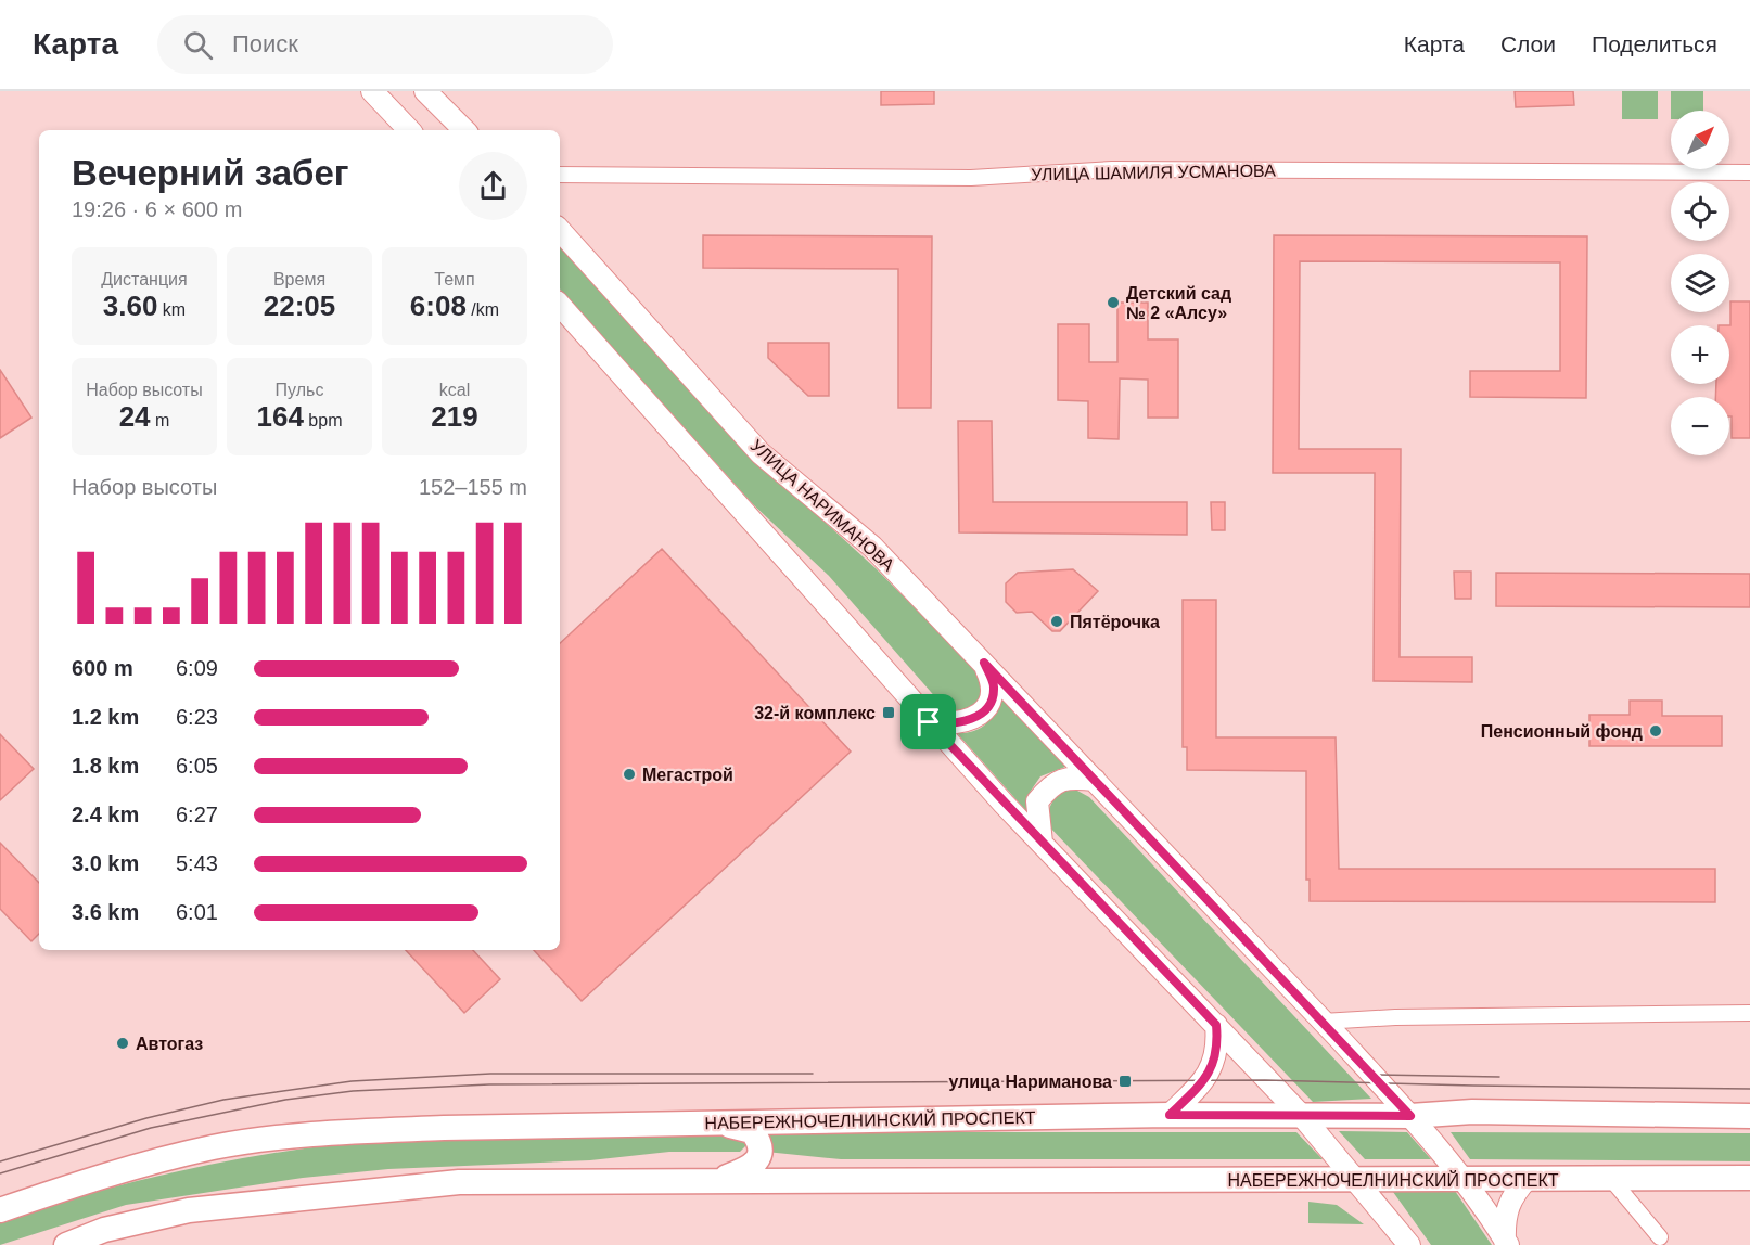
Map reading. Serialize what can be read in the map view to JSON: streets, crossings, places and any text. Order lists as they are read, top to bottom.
{
  "streets": {
    "main road": ["УЛИЦА НАРИМАНОВА", "НАБЕРЕЖНОЧЕЛНИНСКИЙ ПРОСПЕКТ"],
    "street": ["УЛИЦА ШАМИЛЯ УСМАНОВА"]
  },
  "crossings": [
    ["УЛИЦА НАРИМАНОВА", "НАБЕРЕЖНОЧЕЛНИНСКИЙ ПРОСПЕКТ"]
  ],
  "places": {
    "other": [
      "Детский сад № 2 «Алсу»",
      "Пятёрочка",
      "Пенсионный фонд",
      "Мегастрой",
      "Автогаз"
    ],
    "transit": ["32-й комплекс", "улица Нариманова"]
  },
  "north": "top right",
  "page": {
    "header": "Карта",
    "search": "Поиск",
    "nav": ["Карта", "Слои", "Поделиться"],
    "map_buttons": ["+", "−"],
    "heading": ["Вечерний забег", "19:26 · 6 × 600 m"],
    "stats": [
      ["Дистанция", "3.60 km"],
      ["Время", "22:05"],
      ["Темп", "6:08 /km"],
      ["Набор высоты", "24 m"],
      ["Пульс", "164 bpm"],
      ["kcal", "219"]
    ],
    "chart": ["Набор высоты", "152–155 m"],
    "list": [
      {
        "name": "600 m",
        "note": "6:09"
      },
      {
        "name": "1.2 km",
        "note": "6:23"
      },
      {
        "name": "1.8 km",
        "note": "6:05"
      },
      {
        "name": "2.4 km",
        "note": "6:27"
      },
      {
        "name": "3.0 km",
        "note": "5:43"
      },
      {
        "name": "3.6 km",
        "note": "6:01"
      }
    ]
  }
}
